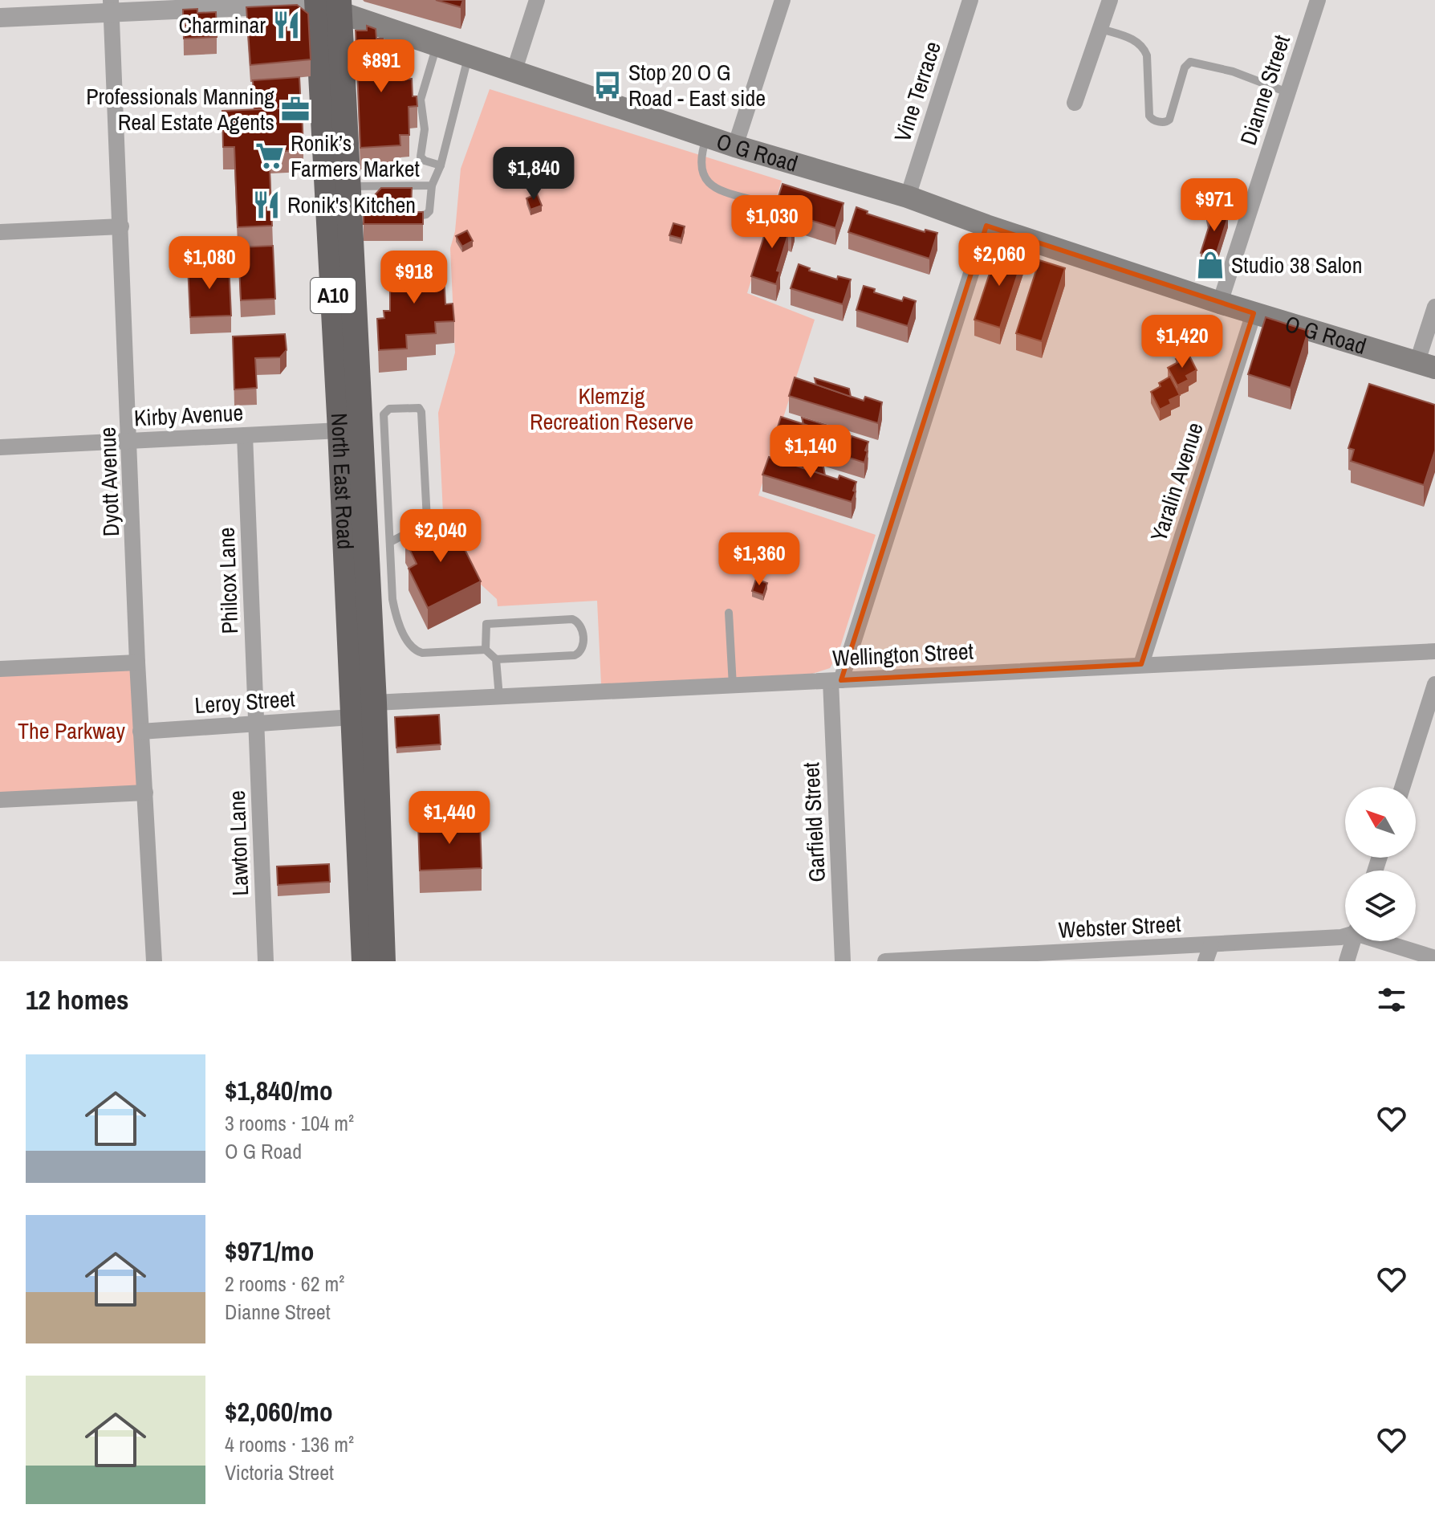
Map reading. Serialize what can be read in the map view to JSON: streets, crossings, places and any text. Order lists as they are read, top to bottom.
{
  "streets": {
    "highway": ["A10", "North East Road"],
    "main road": ["O G Road"],
    "street": [
      "Dianne Street",
      "Vine Terrace",
      "Kirby Avenue",
      "Dyott Avenue",
      "Yaralin Avenue",
      "Philcox Lane",
      "Wellington Street",
      "Leroy Street",
      "Garfield Street",
      "Lawton Lane",
      "Webster Street"
    ]
  },
  "crossings": [
    ["Dianne Street", "O G Road"],
    ["Vine Terrace", "O G Road"],
    ["O G Road", "North East Road"],
    ["O G Road", "Yaralin Avenue"],
    ["Kirby Avenue", "North East Road"],
    ["Kirby Avenue", "Dyott Avenue"],
    ["Kirby Avenue", "Philcox Lane"],
    ["North East Road", "Wellington Street"],
    ["North East Road", "Leroy Street"],
    ["Dyott Avenue", "Leroy Street"],
    ["Yaralin Avenue", "Wellington Street"],
    ["Philcox Lane", "Leroy Street"],
    ["Philcox Lane", "Lawton Lane"],
    ["Wellington Street", "Leroy Street"],
    ["Wellington Street", "Garfield Street"],
    ["Leroy Street", "Lawton Lane"]
  ],
  "parks": ["Klemzig Recreation Reserve", "The Parkway"],
  "places": {
    "restaurant": ["Charminar", "Ronik's Kitchen"],
    "bus stop": ["Stop 20 O G Road - East side"],
    "office": ["Professionals Manning Real Estate Agents"],
    "supermarket": ["Ronik’s Farmers Market"],
    "shop": ["Studio 38 Salon"]
  },
  "north": "top left",
  "page": {
    "price": [
      "$891",
      "$1,840",
      "$971",
      "$1,030",
      "$2,060",
      "$1,080",
      "$918",
      "$1,420",
      "$1,140",
      "$2,040",
      "$1,360",
      "$1,440"
    ],
    "heading": "12 homes",
    "list": [
      {
        "name": "$1,840/mo",
        "note": "3 rooms · 104 m² · O G Road"
      },
      {
        "name": "$971/mo",
        "note": "2 rooms · 62 m² · Dianne Street"
      },
      {
        "name": "$2,060/mo",
        "note": "4 rooms · 136 m² · Victoria Street"
      }
    ]
  }
}
